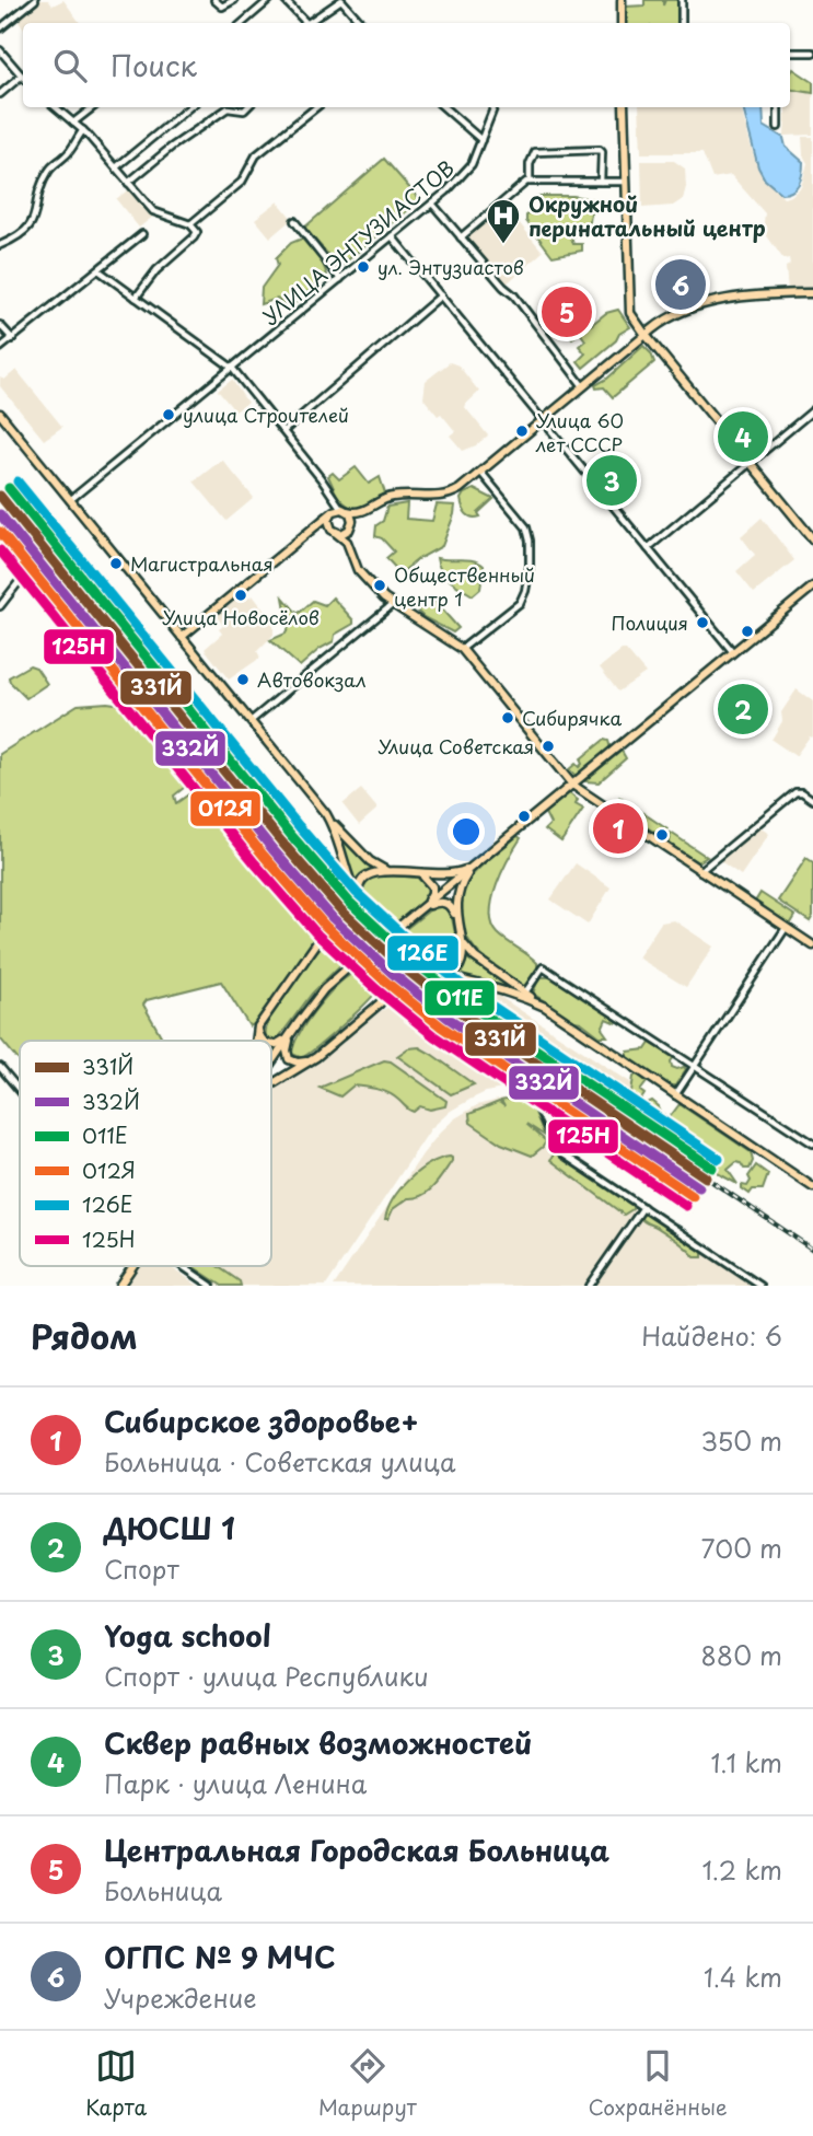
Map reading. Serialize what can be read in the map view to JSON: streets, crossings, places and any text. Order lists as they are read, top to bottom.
{
  "streets": {
    "street": ["УЛИЦА ЭНТУЗИАСТОВ"]
  },
  "places": {
    "hospital": ["Окружной перинатальный центр"],
    "other": [
      "ул. Энтузиастов",
      "улица Строителей",
      "Улица 60 лет СССР",
      "Магистральная",
      "Общественный центр 1",
      "Улица Новосёлов",
      "Полиция",
      "Автовокзал",
      "Сибирячка",
      "Улица Советская"
    ]
  },
  "lines": [
    "transit line 126Е",
    "transit line 011Е",
    "transit line 331Й",
    "transit line 332Й",
    "transit line 012Я",
    "transit line 125Н"
  ],
  "legend": [
    "331Й",
    "332Й",
    "011Е",
    "012Я",
    "126Е",
    "125Н"
  ],
  "page": {
    "search": "Поиск",
    "pins": [
      "6",
      "5",
      "4",
      "3",
      "2",
      "1"
    ],
    "heading": ["Рядом", "Найдено: 6"],
    "list": [
      {
        "mark": "1",
        "name": "Сибирское здоровье+",
        "note": "Больница · Советская улица",
        "value": "350 m"
      },
      {
        "mark": "2",
        "name": "ДЮСШ 1",
        "note": "Спорт",
        "value": "700 m"
      },
      {
        "mark": "3",
        "name": "Yoga school",
        "note": "Спорт · улица Республики",
        "value": "880 m"
      },
      {
        "mark": "4",
        "name": "Сквер равных возможностей",
        "note": "Парк · улица Ленина",
        "value": "1.1 km"
      },
      {
        "mark": "5",
        "name": "Центральная Городская Больница",
        "note": "Больница",
        "value": "1.2 km"
      },
      {
        "mark": "6",
        "name": "ОГПС № 9 МЧС",
        "note": "Учреждение",
        "value": "1.4 km"
      }
    ],
    "nav": ["Карта", "Маршрут", "Сохранённые"]
  }
}
